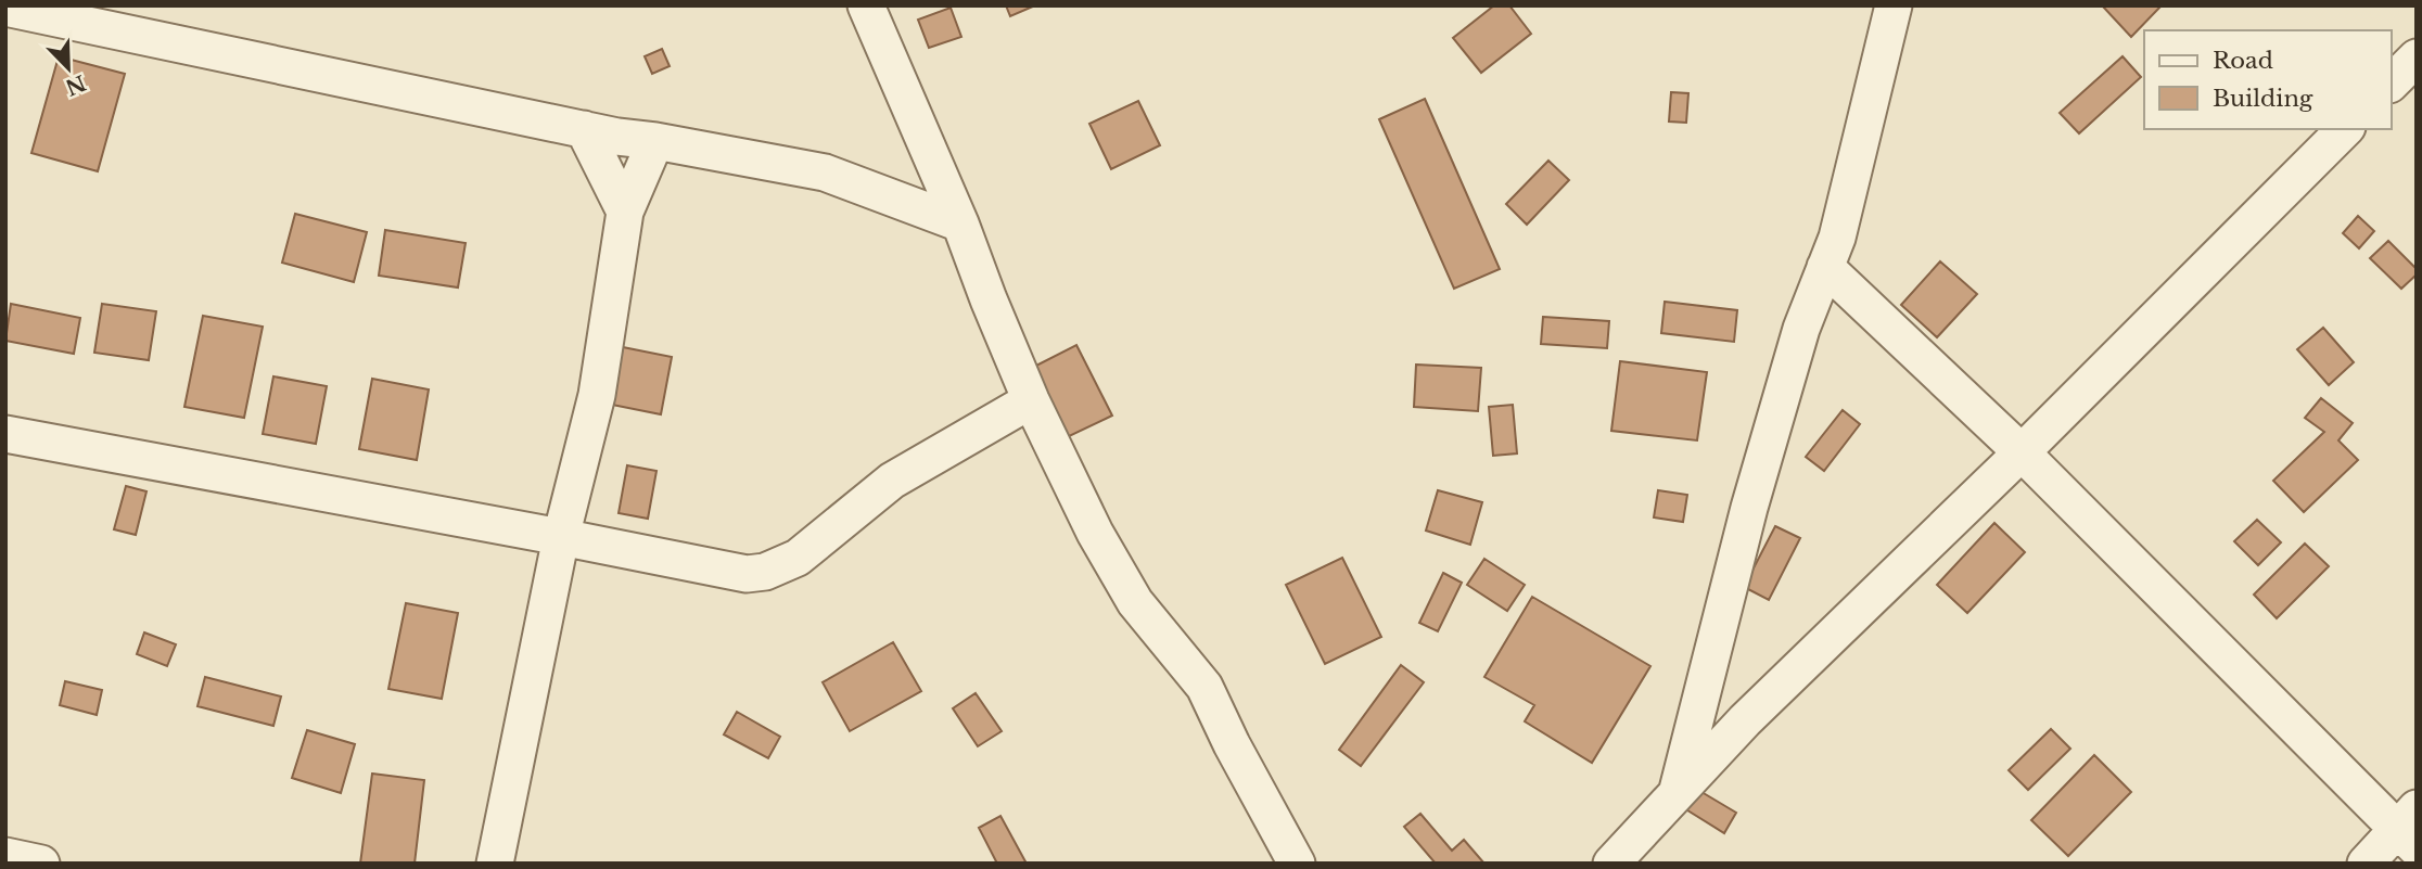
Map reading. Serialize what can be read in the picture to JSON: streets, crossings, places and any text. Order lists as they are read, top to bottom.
{
  "legend": ["Road", "Building"],
  "north": "bottom right"
}
